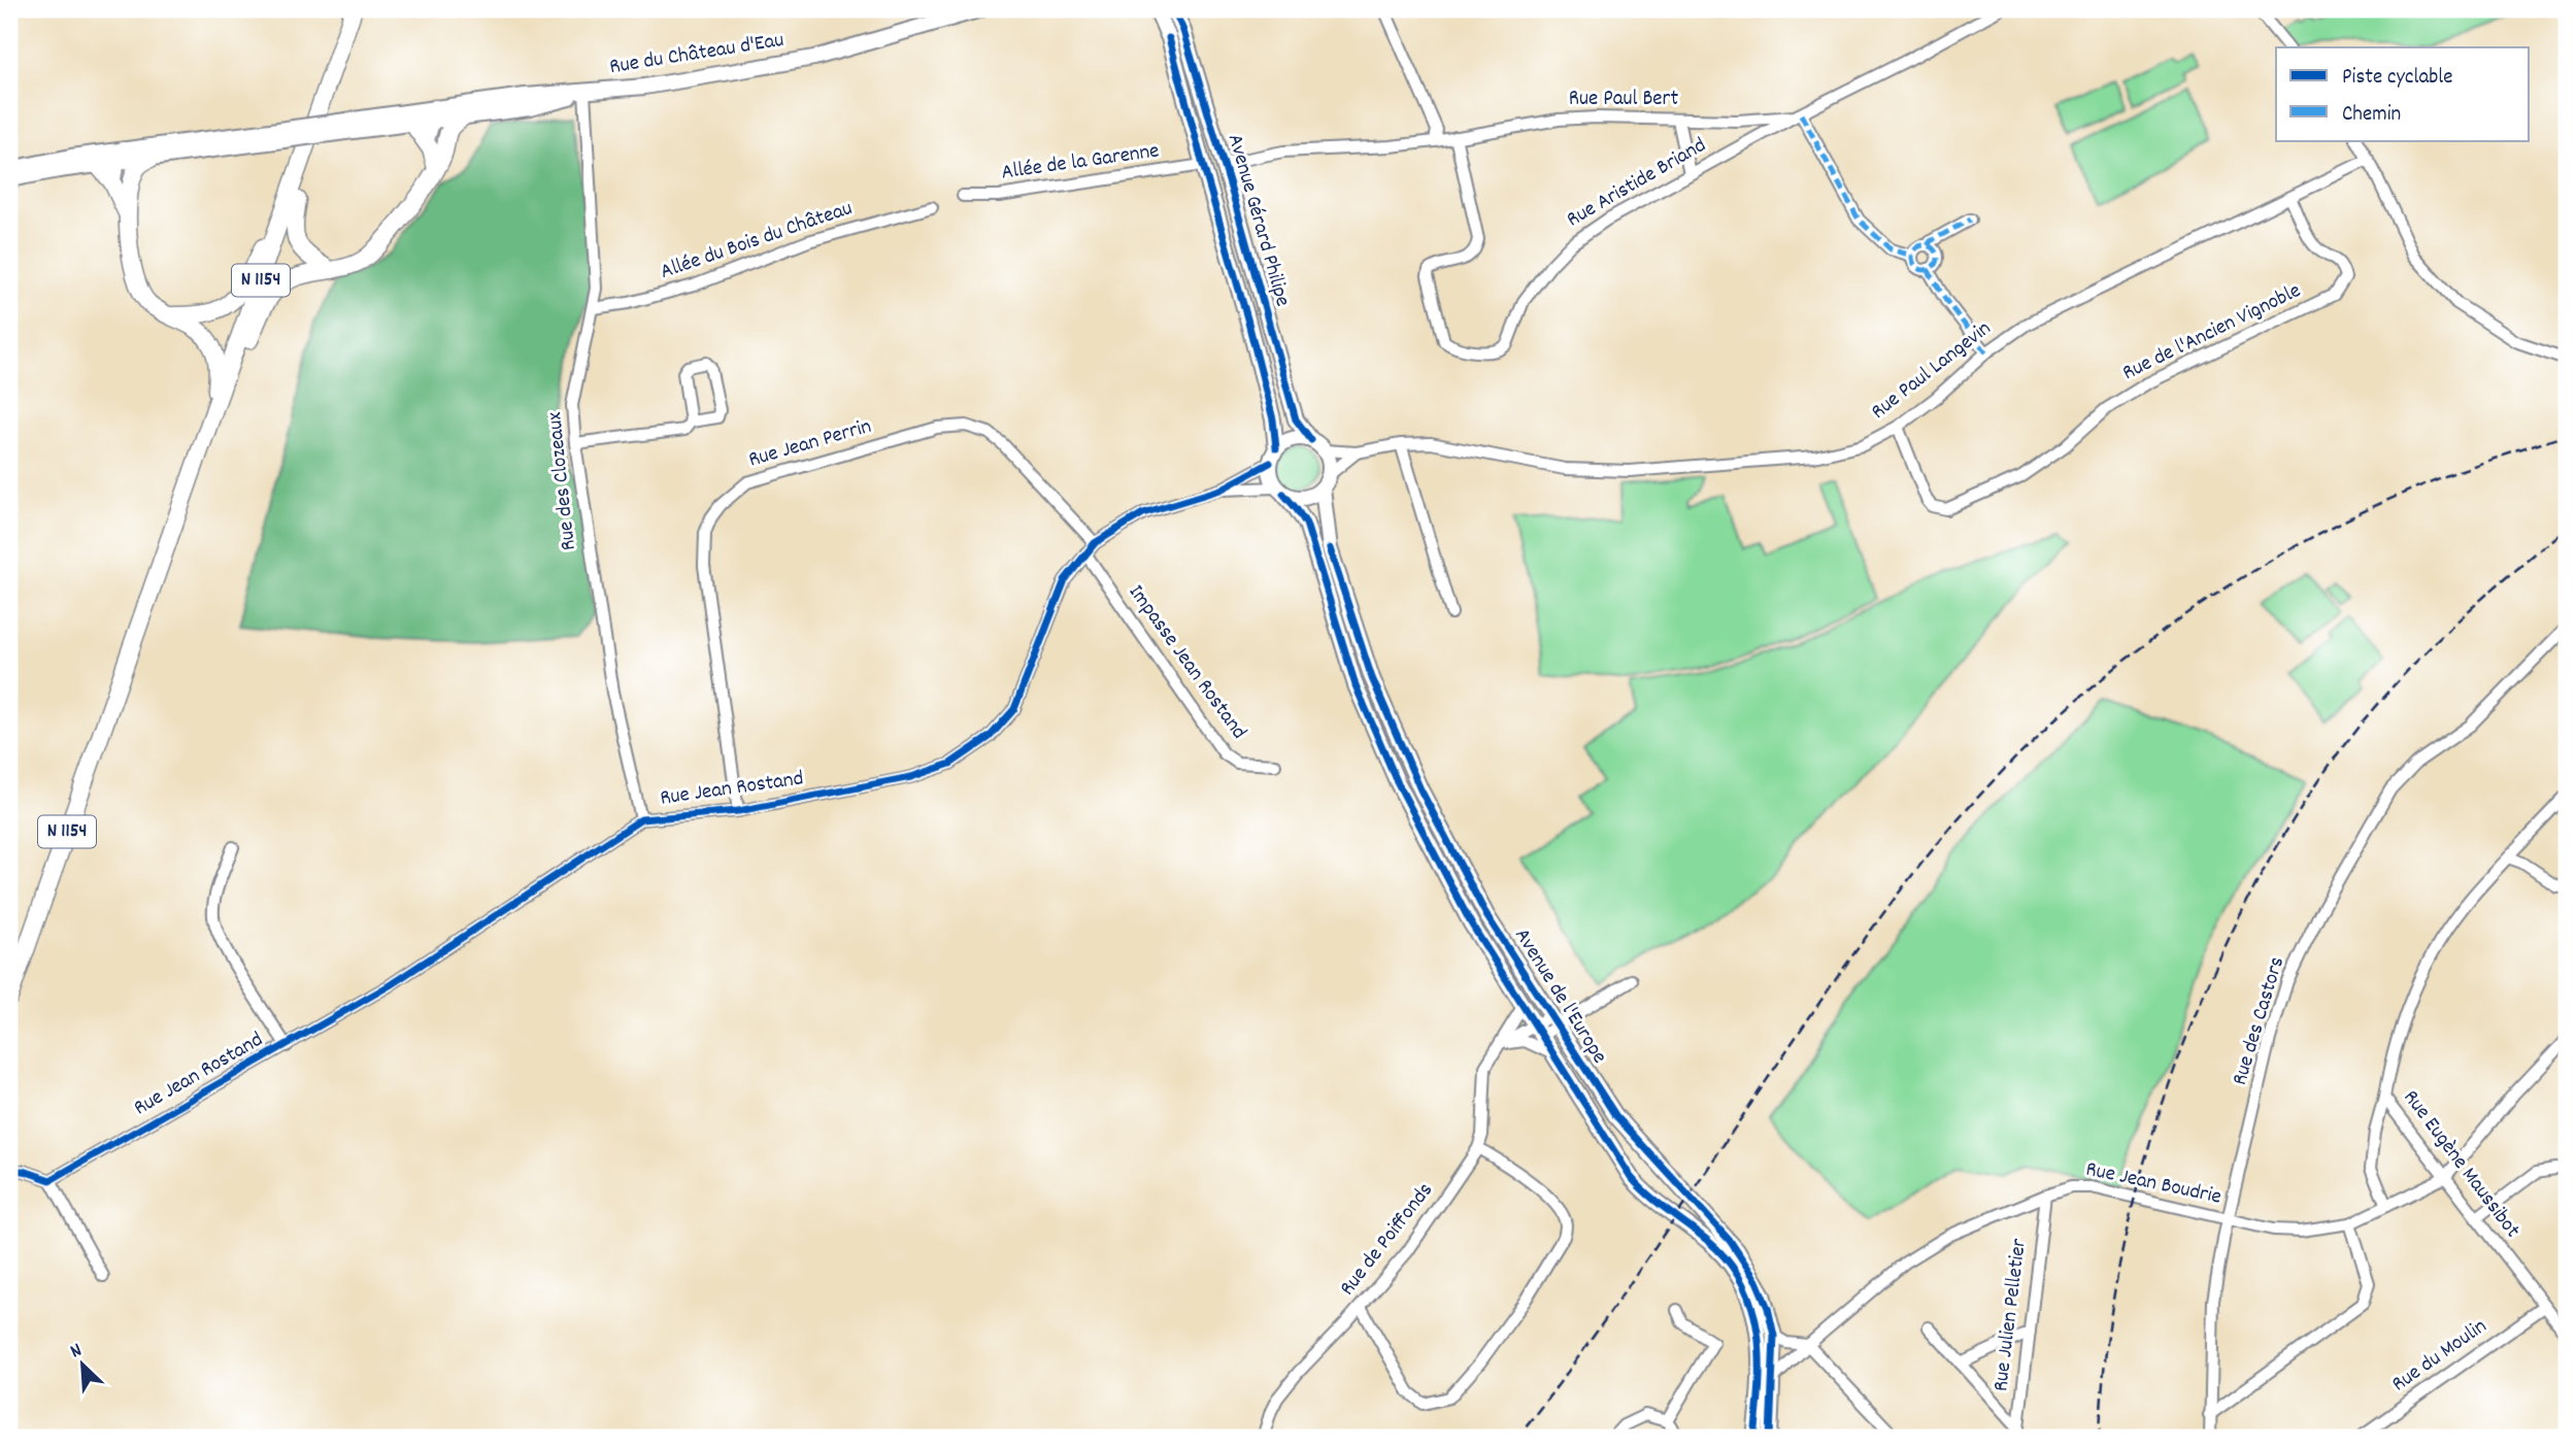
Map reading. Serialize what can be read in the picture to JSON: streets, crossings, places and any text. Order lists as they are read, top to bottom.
{
  "streets": {
    "main road": [
      "Rue du Château d'Eau",
      "Avenue Gérard Philipe",
      "N 1154",
      "Avenue de l'Europe"
    ],
    "street": [
      "Rue Paul Bert",
      "Allée de la Garenne",
      "Rue Aristide Briand",
      "Allée du Bois du Château",
      "Rue de l'Ancien Vignoble",
      "Rue Paul Langevin",
      "Rue Jean Perrin",
      "Rue des Clozeaux",
      "Impasse Jean Rostand",
      "Rue Jean Rostand",
      "Rue des Castors",
      "Rue Eugène Maussibot",
      "Rue Jean Boudrie",
      "Rue de Poiffonds",
      "Rue Julien Pelletier",
      "Rue du Moulin"
    ]
  },
  "crossings": [
    ["Rue du Château d'Eau", "Rue des Clozeaux"],
    ["Rue Paul Bert", "Rue Aristide Briand"],
    ["Rue Paul Bert", "Avenue Gérard Philipe"],
    ["Allée de la Garenne", "Avenue Gérard Philipe"],
    ["Avenue Gérard Philipe", "Rue Paul Langevin"],
    ["Avenue Gérard Philipe", "Rue Jean Rostand"],
    ["Avenue Gérard Philipe", "Avenue de l'Europe"],
    ["Allée du Bois du Château", "Rue des Clozeaux"],
    ["Rue de l'Ancien Vignoble", "Rue Paul Langevin"],
    ["Rue Paul Langevin", "Rue Jean Rostand"],
    ["Rue Paul Langevin", "Avenue de l'Europe"],
    ["Rue Jean Perrin", "Rue Jean Rostand"],
    ["Rue des Clozeaux", "Rue Jean Rostand"],
    ["Impasse Jean Rostand", "Rue Jean Rostand"],
    ["Rue Jean Rostand", "Avenue de l'Europe"],
    ["Avenue de l'Europe", "Rue Jean Boudrie"],
    ["Avenue de l'Europe", "Rue de Poiffonds"],
    ["Rue des Castors", "Rue Jean Boudrie"],
    ["Rue Eugène Maussibot", "Rue Jean Boudrie"],
    ["Rue Eugène Maussibot", "Rue du Moulin"],
    ["Rue Jean Boudrie", "Rue Julien Pelletier"]
  ],
  "legend": ["Piste cyclable", "Chemin"],
  "north": "top left"
}
